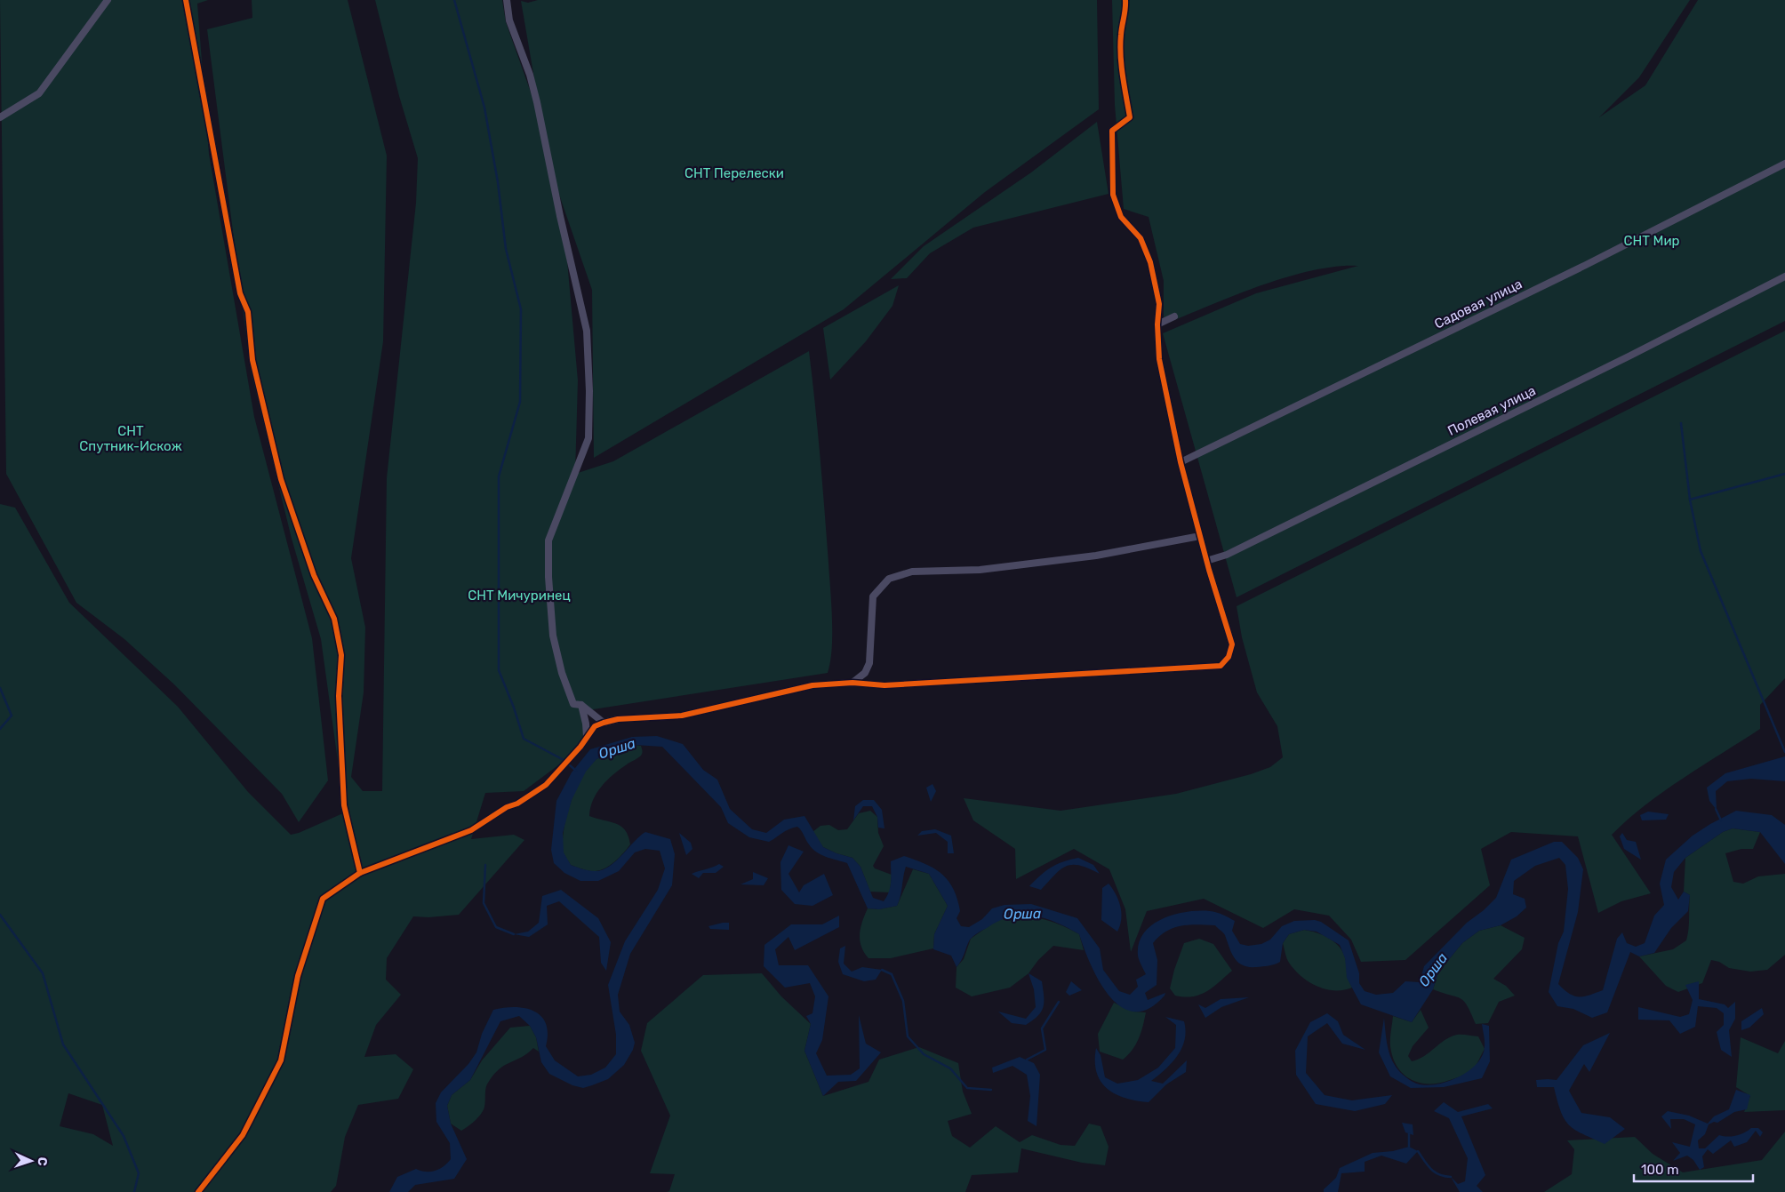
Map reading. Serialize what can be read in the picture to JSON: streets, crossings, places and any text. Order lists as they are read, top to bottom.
{
  "streets": {
    "street": ["Садовая улица", "Полевая улица"]
  },
  "water": ["Орша"],
  "parks": [
    "СНТ Перелески",
    "СНТ Мир",
    "СНТ Спутник-Искож",
    "СНТ Мичуринец"
  ],
  "scale_bar": "100 m",
  "north": "right"
}
